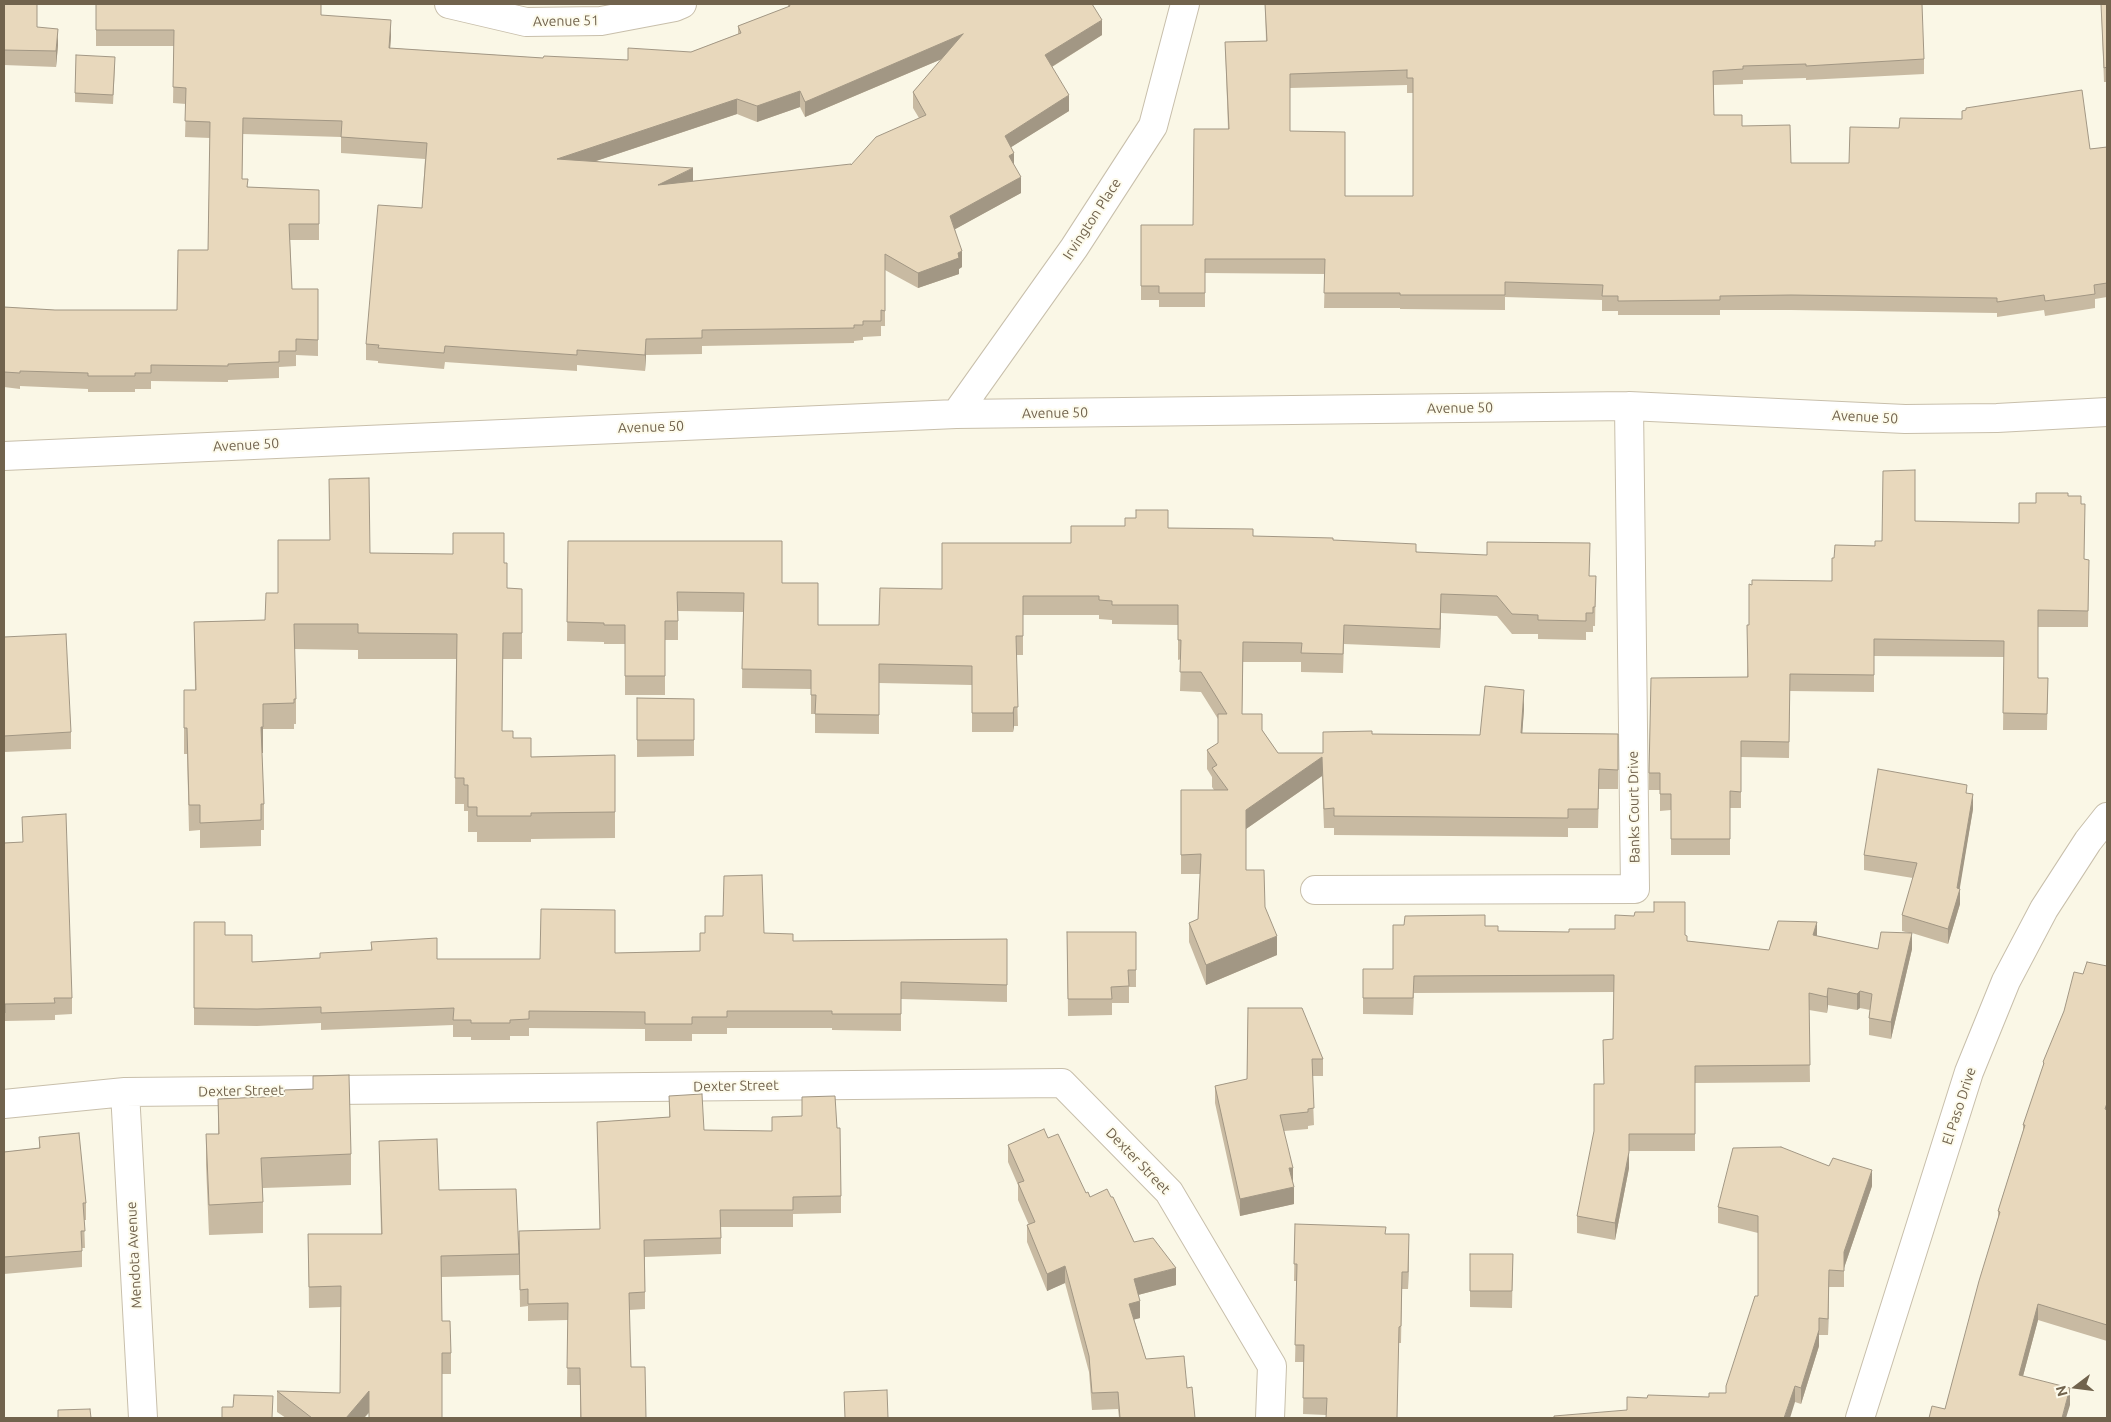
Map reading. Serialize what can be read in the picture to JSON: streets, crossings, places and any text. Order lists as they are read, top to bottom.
{
  "streets": {
    "street": [
      "Avenue 51",
      "Irvington Place",
      "Avenue 50",
      "Banks Court Drive",
      "Dexter Street",
      "El Paso Drive",
      "Mendota Avenue"
    ]
  },
  "crossings": [
    ["Irvington Place", "Avenue 50"],
    ["Avenue 50", "Banks Court Drive"],
    ["Dexter Street", "Mendota Avenue"]
  ],
  "north": "left"
}
